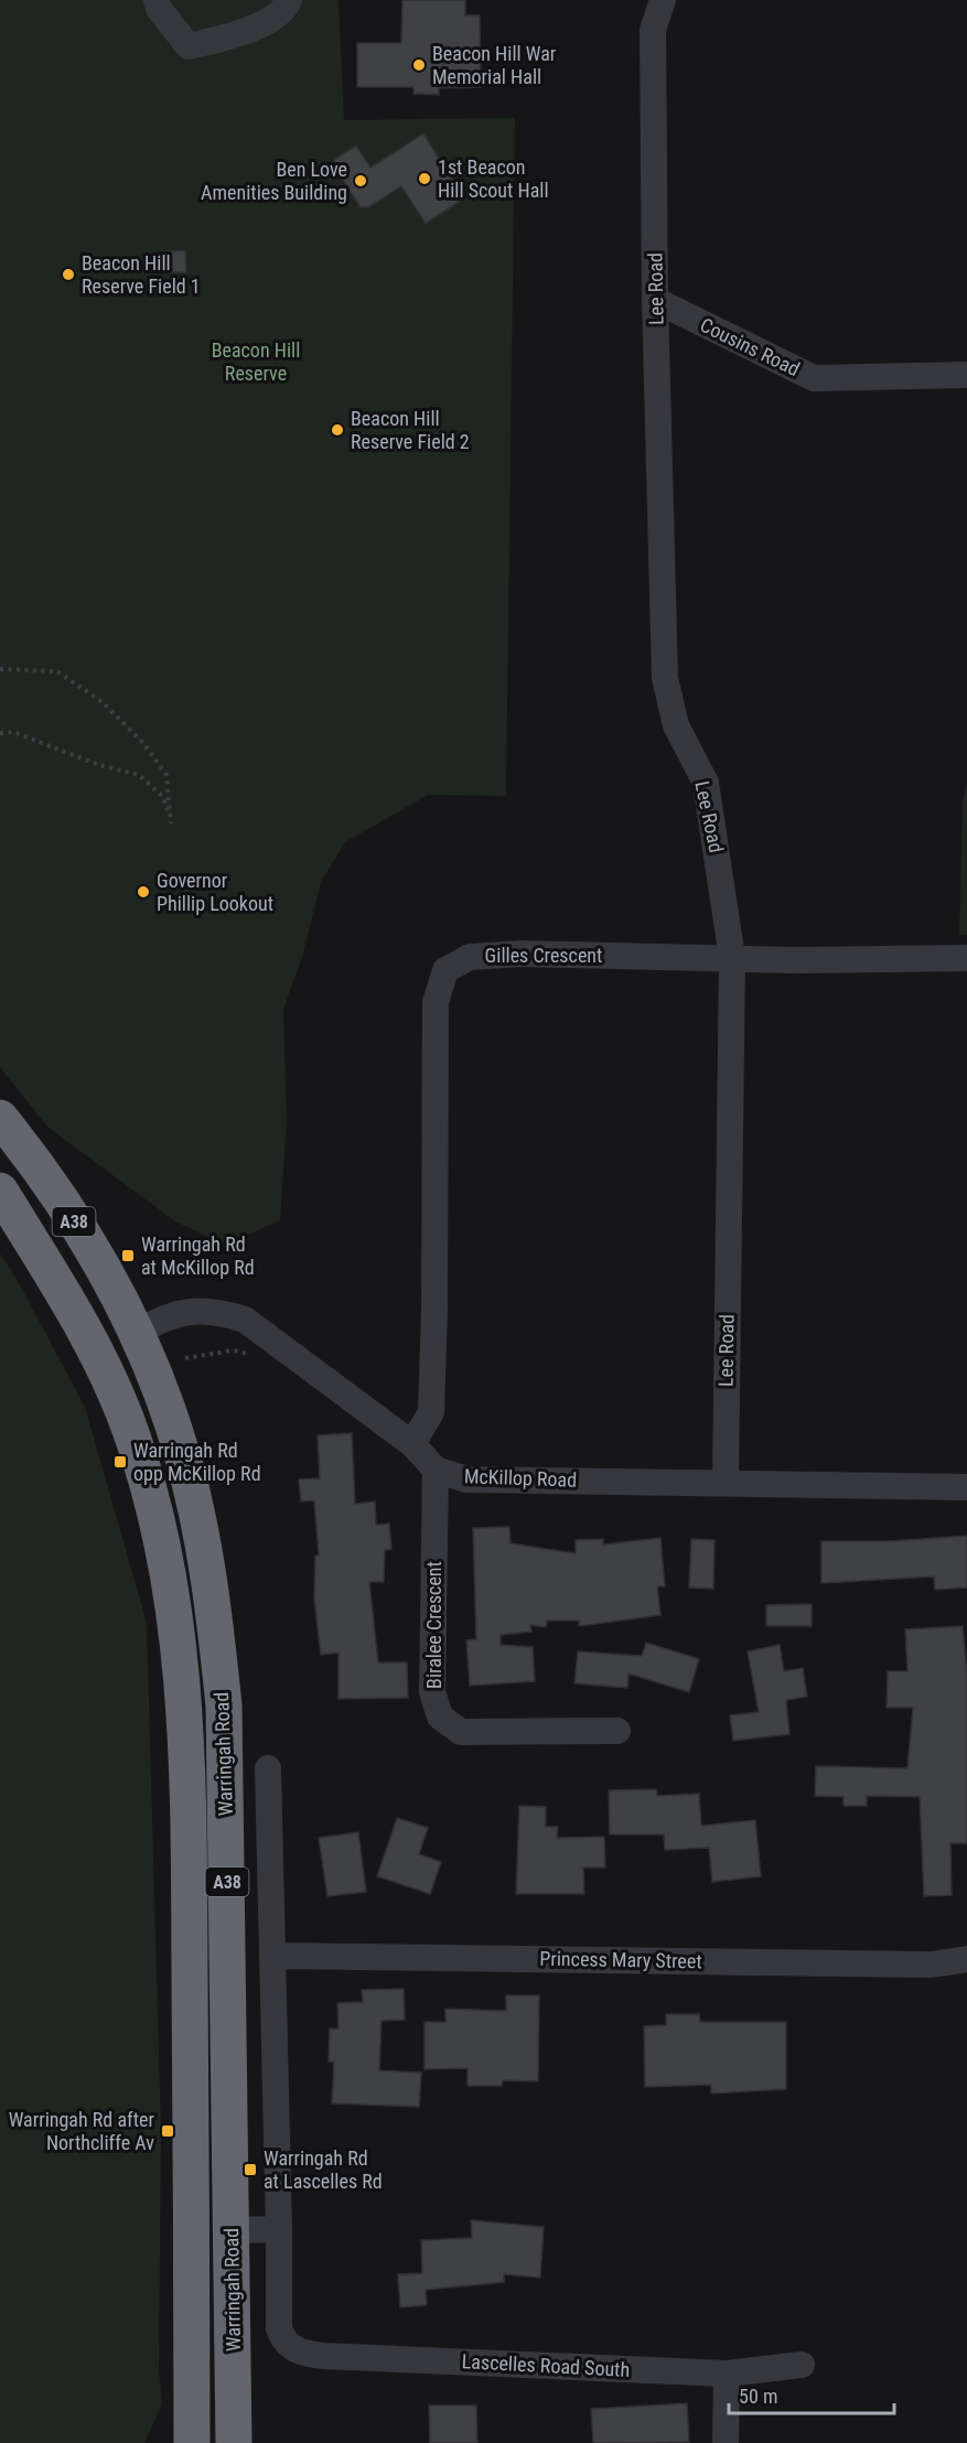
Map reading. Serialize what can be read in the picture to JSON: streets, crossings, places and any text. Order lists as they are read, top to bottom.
{
  "streets": {
    "highway": ["A38", "McKillop Road", "Warringah Road"],
    "street": [
      "Lee Road",
      "Cousins Road",
      "Gilles Crescent",
      "Biralee Crescent",
      "Princess Mary Street",
      "Lascelles Road South"
    ]
  },
  "crossings": [
    ["Lee Road", "Cousins Road"],
    ["Lee Road", "Gilles Crescent"],
    ["Lee Road", "McKillop Road"],
    ["Gilles Crescent", "McKillop Road"],
    ["McKillop Road", "Biralee Crescent"],
    ["McKillop Road", "Warringah Road"]
  ],
  "parks": ["Beacon Hill Reserve"],
  "places": {
    "other": [
      "Beacon Hill War Memorial Hall",
      "1st Beacon Hill Scout Hall",
      "Ben Love Amenities Building",
      "Beacon Hill Reserve Field 1",
      "Beacon Hill Reserve Field 2",
      "Governor Phillip Lookout"
    ],
    "transit": [
      "Warringah Rd at McKillop Rd",
      "Warringah Rd opp McKillop Rd",
      "Warringah Rd after Northcliffe Av",
      "Warringah Rd at Lascelles Rd"
    ]
  },
  "scale_bar": "50 m"
}
